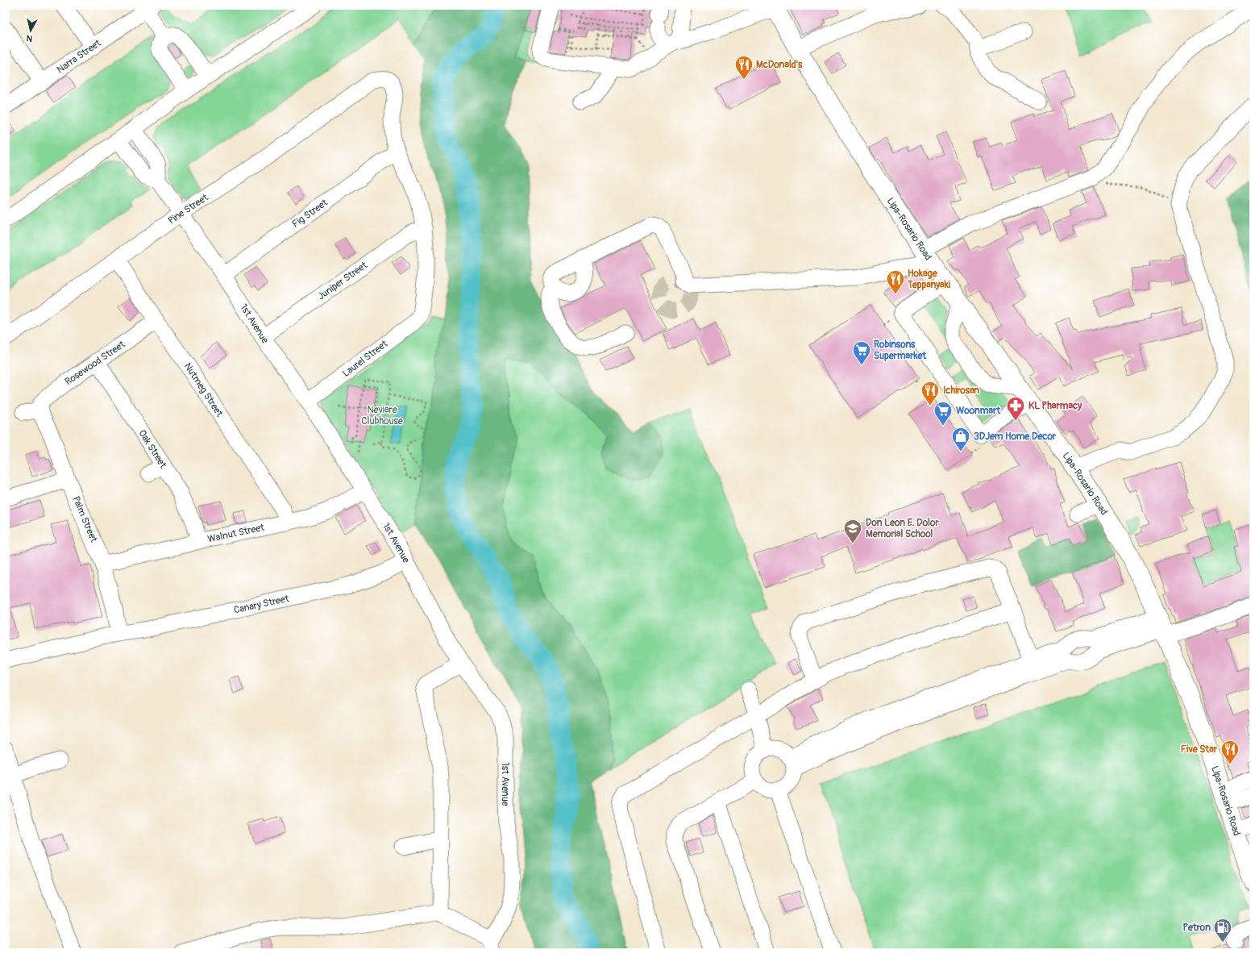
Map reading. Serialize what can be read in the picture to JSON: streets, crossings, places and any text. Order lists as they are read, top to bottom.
{
  "streets": {
    "main road": ["Lipa-Rosario Road"],
    "street": [
      "Narra Street",
      "Pine Street",
      "Fig Street",
      "Juniper Street",
      "1st Avenue",
      "Laurel Street",
      "Rosewood Street",
      "Nutmeg Street",
      "Oak Street",
      "Palm Street",
      "Walnut Street",
      "Canary Street"
    ]
  },
  "crossings": [
    ["Pine Street", "Fig Street"],
    ["Pine Street", "1st Avenue"],
    ["Pine Street", "Nutmeg Street"],
    ["Fig Street", "1st Avenue"],
    ["Juniper Street", "1st Avenue"],
    ["Juniper Street", "Laurel Street"],
    ["1st Avenue", "Laurel Street"],
    ["1st Avenue", "Walnut Street"],
    ["1st Avenue", "Canary Street"],
    ["Rosewood Street", "Nutmeg Street"],
    ["Rosewood Street", "Oak Street"],
    ["Rosewood Street", "Palm Street"],
    ["Nutmeg Street", "Walnut Street"],
    ["Oak Street", "Walnut Street"],
    ["Palm Street", "Walnut Street"],
    ["Palm Street", "Canary Street"]
  ],
  "parks": ["Neviare Clubhouse"],
  "places": {
    "restaurant": [
      "McDonald's",
      "Hokage Teppanyaki",
      "Ichirosan",
      "Five Star"
    ],
    "supermarket": ["Robinsons Supermarket", "Woonmart"],
    "pharmacy": ["KL Pharmacy"],
    "shop": ["3DJem Home Decor"],
    "school or university": ["Don Leon E. Dolor Memorial School"],
    "fuel station": ["Petron"]
  },
  "north": "bottom"
}
